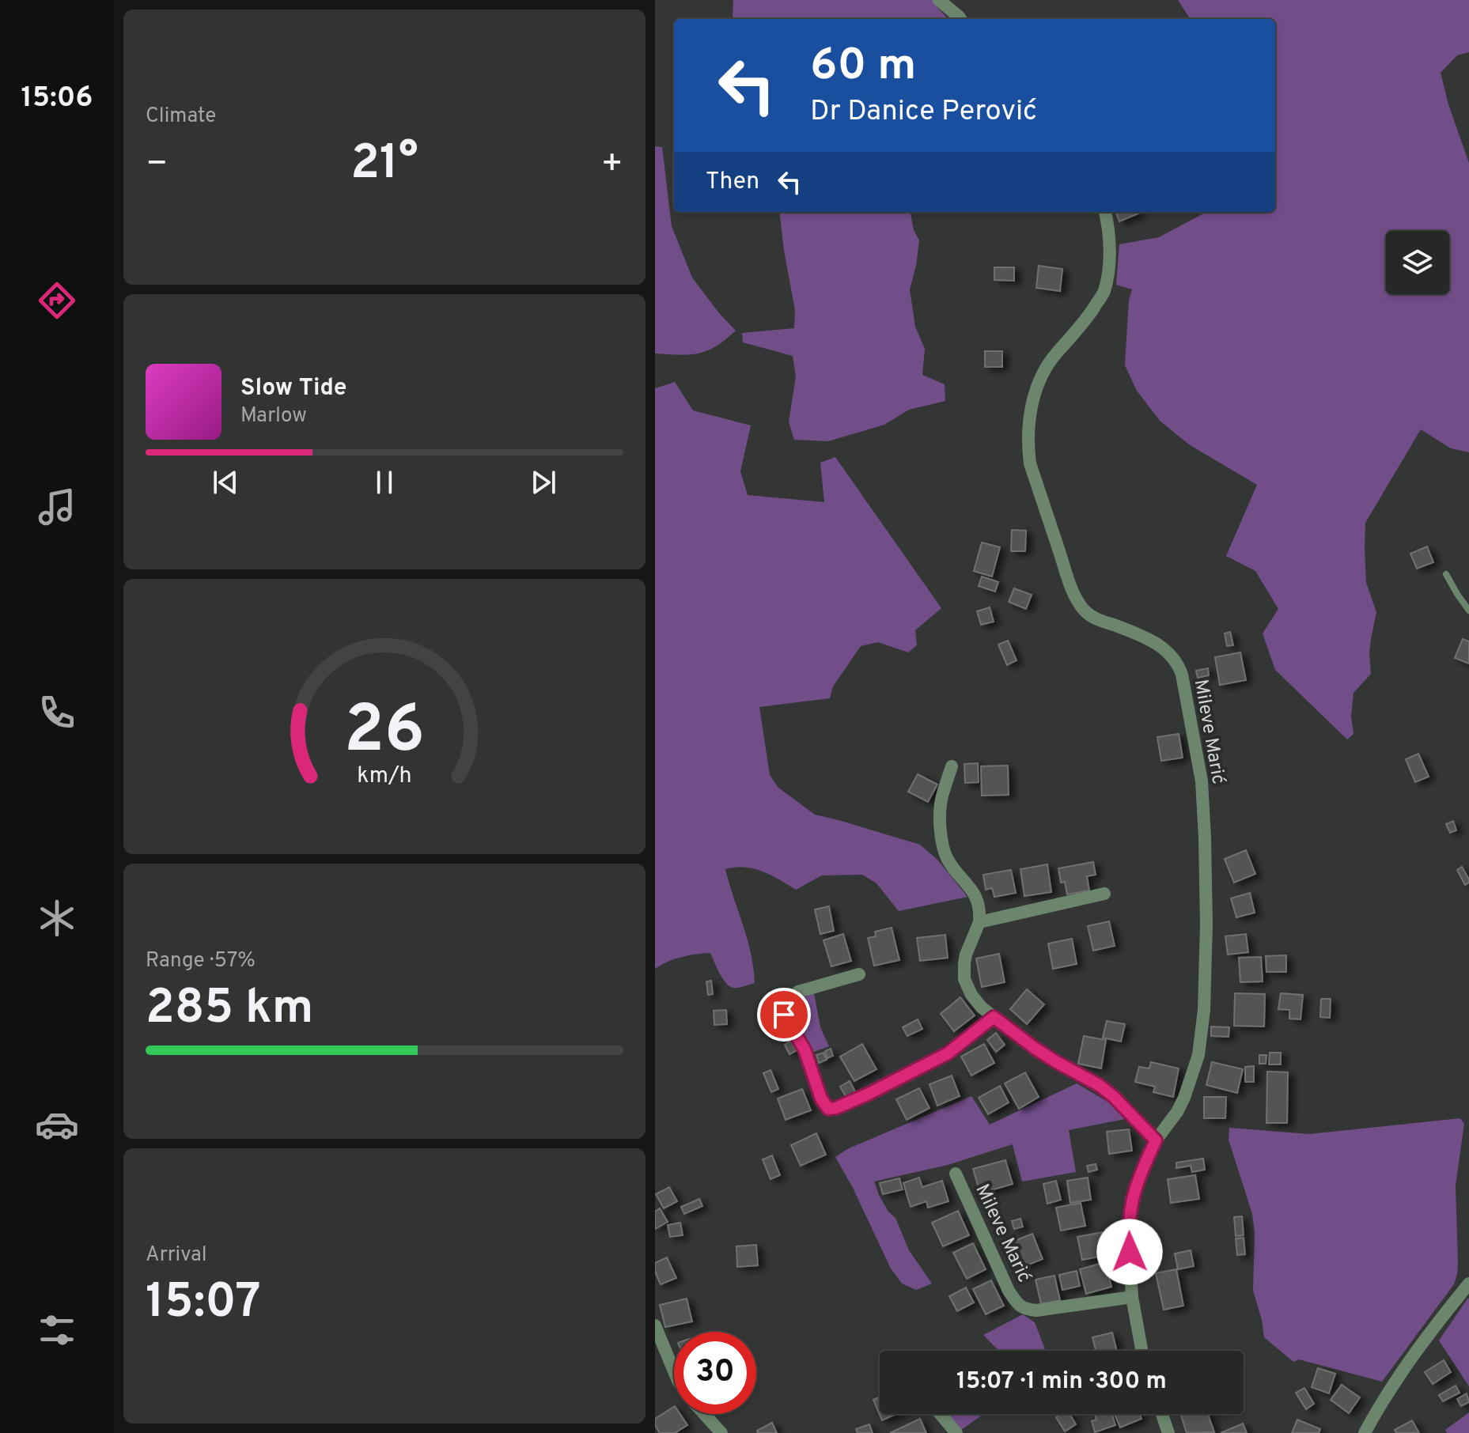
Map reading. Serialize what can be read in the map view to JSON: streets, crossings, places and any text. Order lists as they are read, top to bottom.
{
  "streets": {
    "street": ["Mileve Marić"]
  },
  "page": {
    "tabs": "15:06",
    "tile": [
      "Climate",
      ["Range · 57%", "285 km"],
      ["Arrival", "15:07"]
    ],
    "turn": ["60 m", "Dr Danice Perović"],
    "heat": ["−", "21°", "+"],
    "then": "Then",
    "song": ["Slow Tide", "Marlow"],
    "limit": "30",
    "trip": "15:07 · 1 min · 300 m",
    "gauge": ["26", "km/h"]
  }
}
